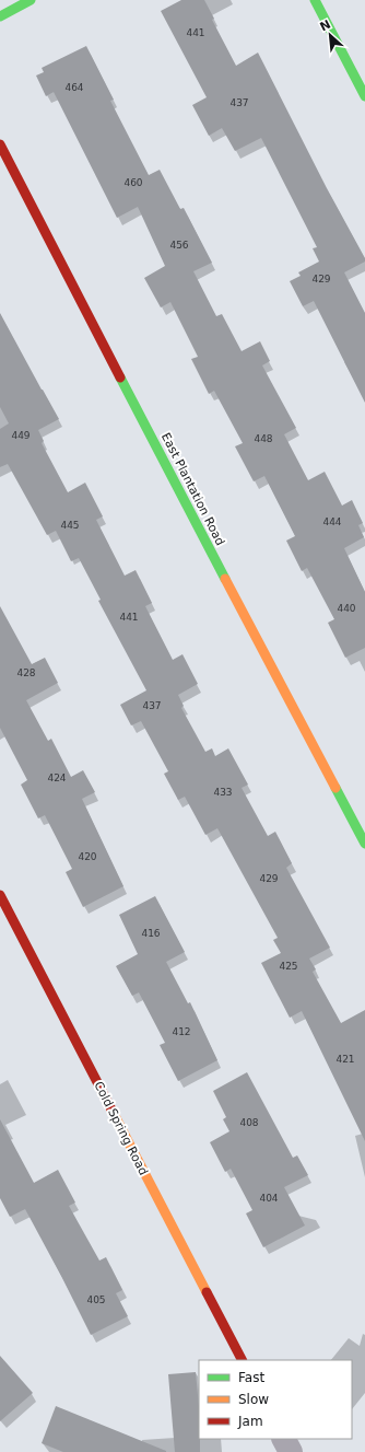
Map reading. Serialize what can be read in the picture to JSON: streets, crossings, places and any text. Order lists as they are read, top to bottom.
{
  "streets": {
    "street": ["East Plantation Road", "Cold Spring Road"]
  },
  "house_numbers": [
    "441",
    "464",
    "437",
    "460",
    "456",
    "429",
    "449",
    "448",
    "444",
    "445",
    "440",
    "441",
    "428",
    "437",
    "424",
    "433",
    "420",
    "429",
    "416",
    "425",
    "412",
    "421",
    "408",
    "404",
    "405"
  ],
  "legend": ["Fast", "Slow", "Jam"],
  "north": "top left"
}
